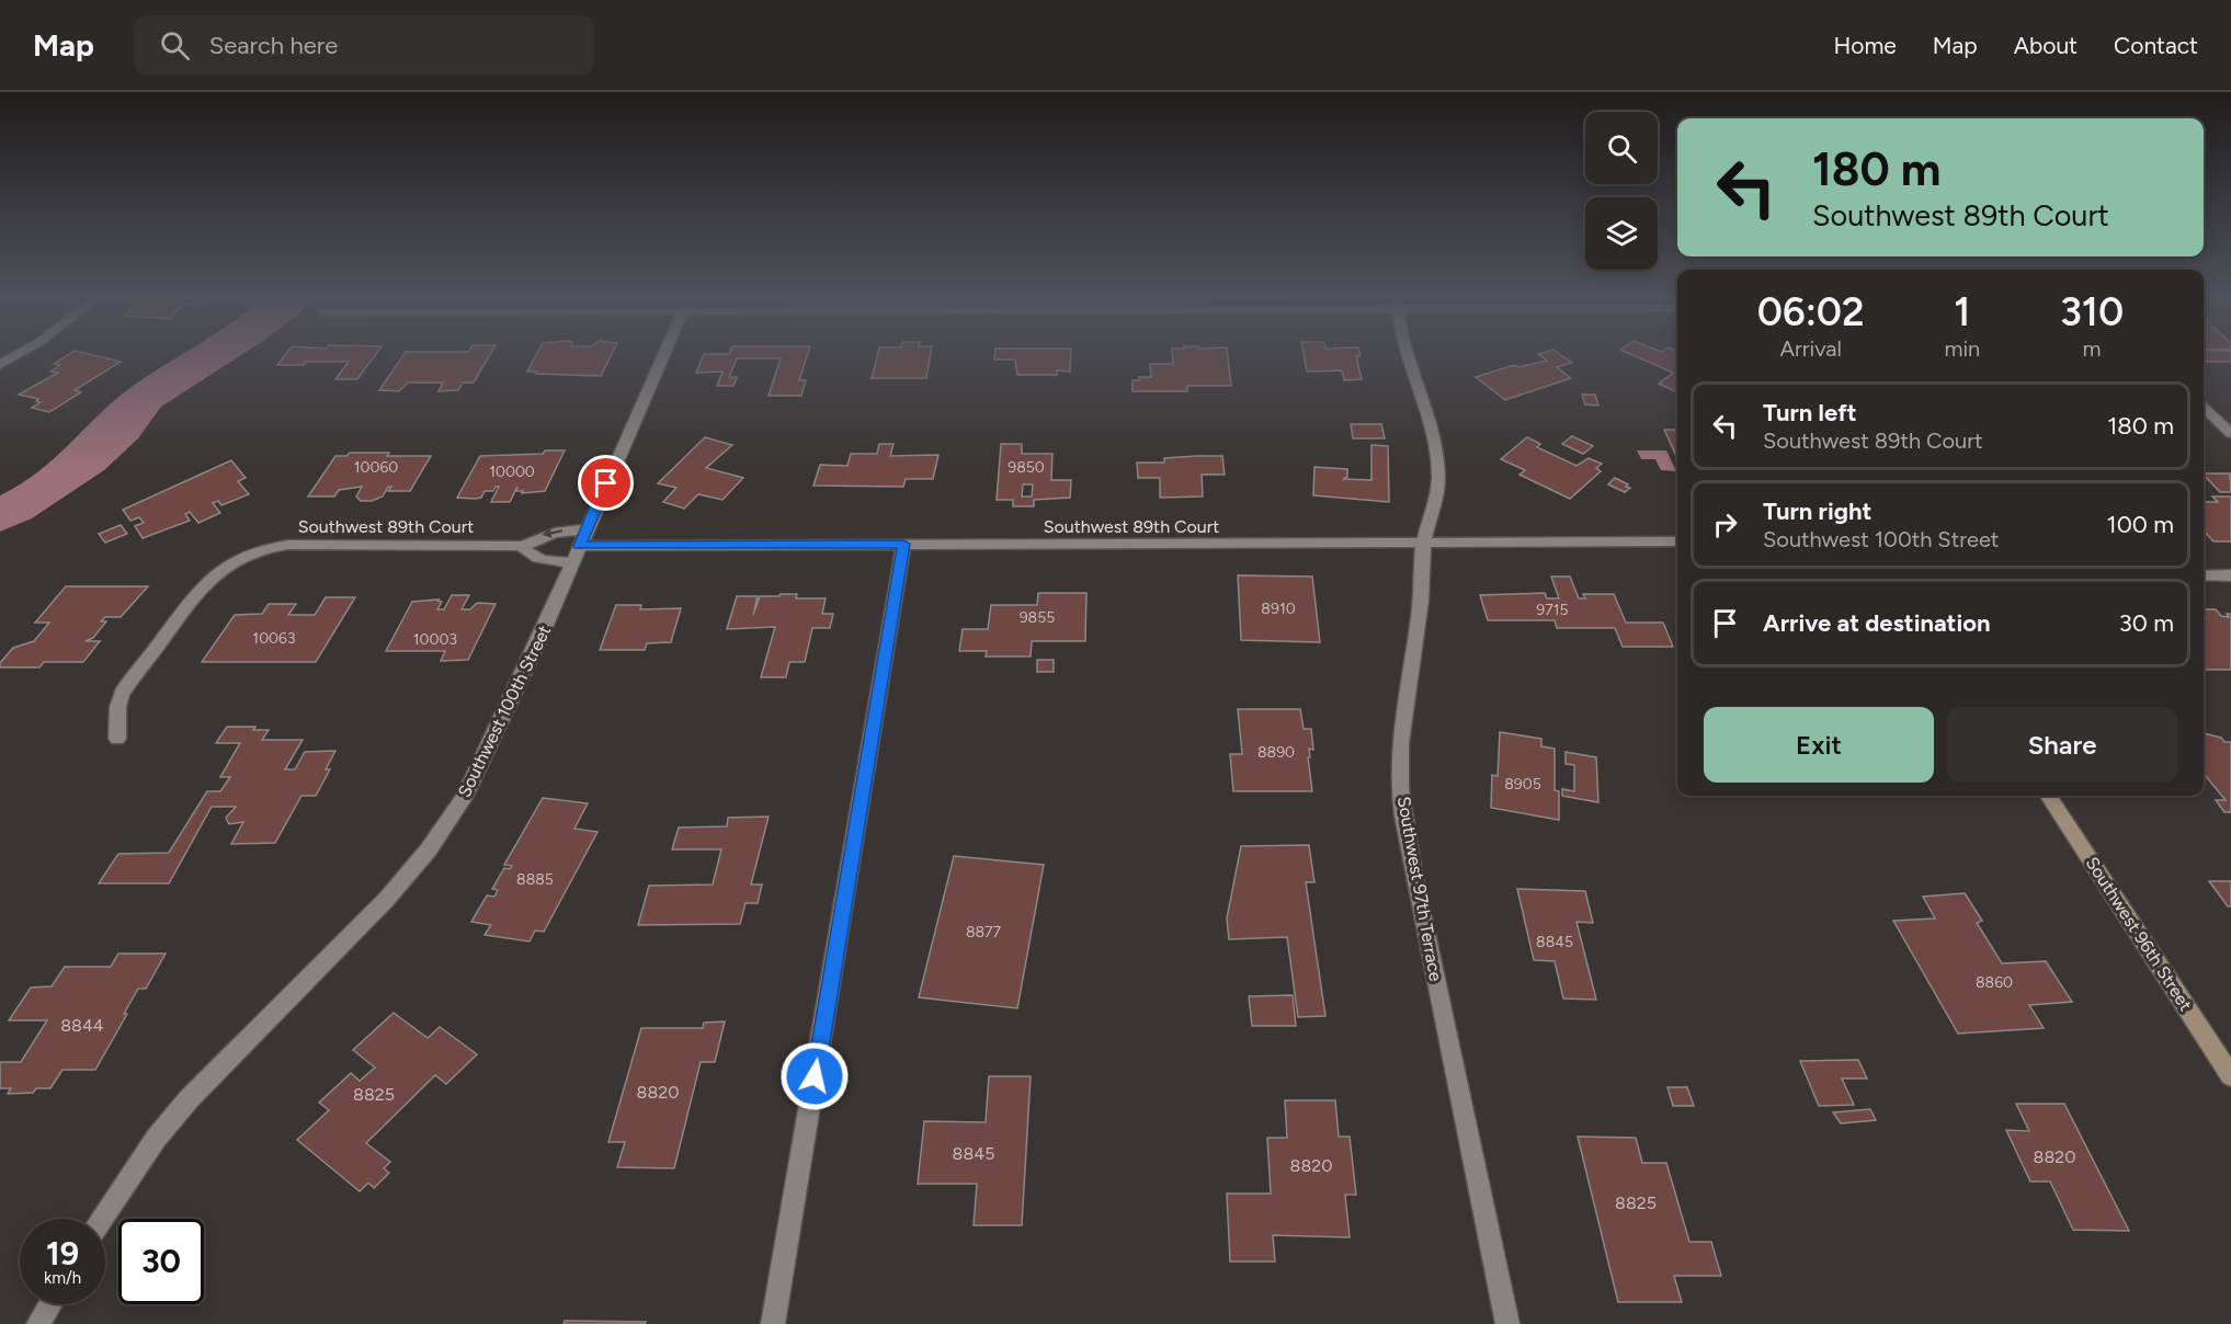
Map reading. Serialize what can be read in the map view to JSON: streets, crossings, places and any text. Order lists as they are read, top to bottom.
{
  "streets": {
    "street": [
      "Southwest 89th Court",
      "Southwest 100th Street",
      "Southwest 97th Terrace",
      "Southwest 96th Street"
    ]
  },
  "crossings": [
    ["Southwest 89th Court", "Southwest 100th Street"],
    ["Southwest 89th Court", "Southwest 97th Terrace"]
  ],
  "house_numbers": [
    "10060",
    "9850",
    "10000",
    "8910",
    "9715",
    "9855",
    "10063",
    "10003",
    "8890",
    "8905",
    "8885",
    "8877",
    "8845",
    "8860",
    "8844",
    "8820",
    "8825",
    "8845",
    "8820",
    "8820",
    "8825"
  ],
  "page": {
    "header": "Map",
    "search": "Search here",
    "nav": [
      "Home",
      "Map",
      "About",
      "Contact"
    ],
    "turn": ["180 m", "Southwest 89th Court"],
    "eta": [
      "06:02",
      "Arrival",
      "1",
      "min",
      "310",
      "m"
    ],
    "list": [
      {
        "name": "Turn left",
        "note": "Southwest 89th Court",
        "value": "180 m"
      },
      {
        "name": "Turn right",
        "note": "Southwest 100th Street",
        "value": "100 m"
      },
      {
        "name": "Arrive at destination",
        "value": "30 m"
      }
    ],
    "buttons": ["Exit", "Share"],
    "speed": "19 km/h",
    "limit": "30"
  }
}
